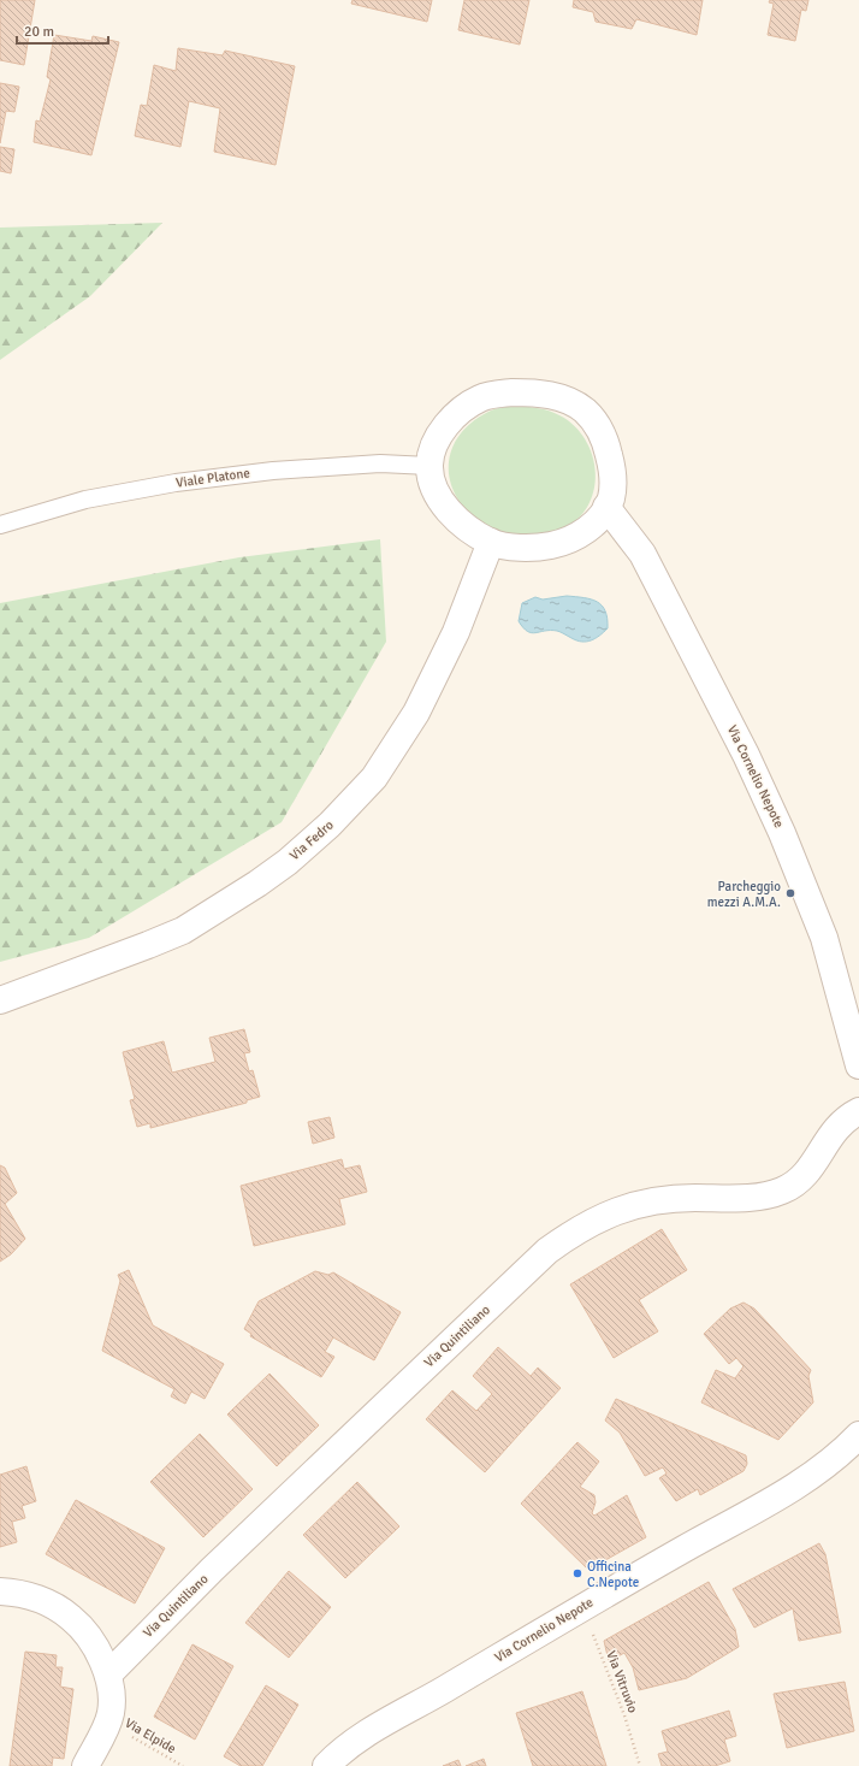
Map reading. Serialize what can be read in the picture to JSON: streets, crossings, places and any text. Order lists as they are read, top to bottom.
{
  "streets": {
    "street": ["Via Cornelio Nepote", "Via Fedro", "Via Quintiliano"],
    "lane": ["Viale Platone"],
    "path": ["Via Vitruvio", "Via Elpide"]
  },
  "crossings": [
    ["Viale Platone", "Via Cornelio Nepote"],
    ["Viale Platone", "Via Fedro"],
    ["Via Cornelio Nepote", "Via Fedro"],
    ["Via Cornelio Nepote", "Via Vitruvio"]
  ],
  "places": ["Parcheggio mezzi A.M.A.", "Officina C.Nepote"],
  "scale_bar": "20 m"
}
